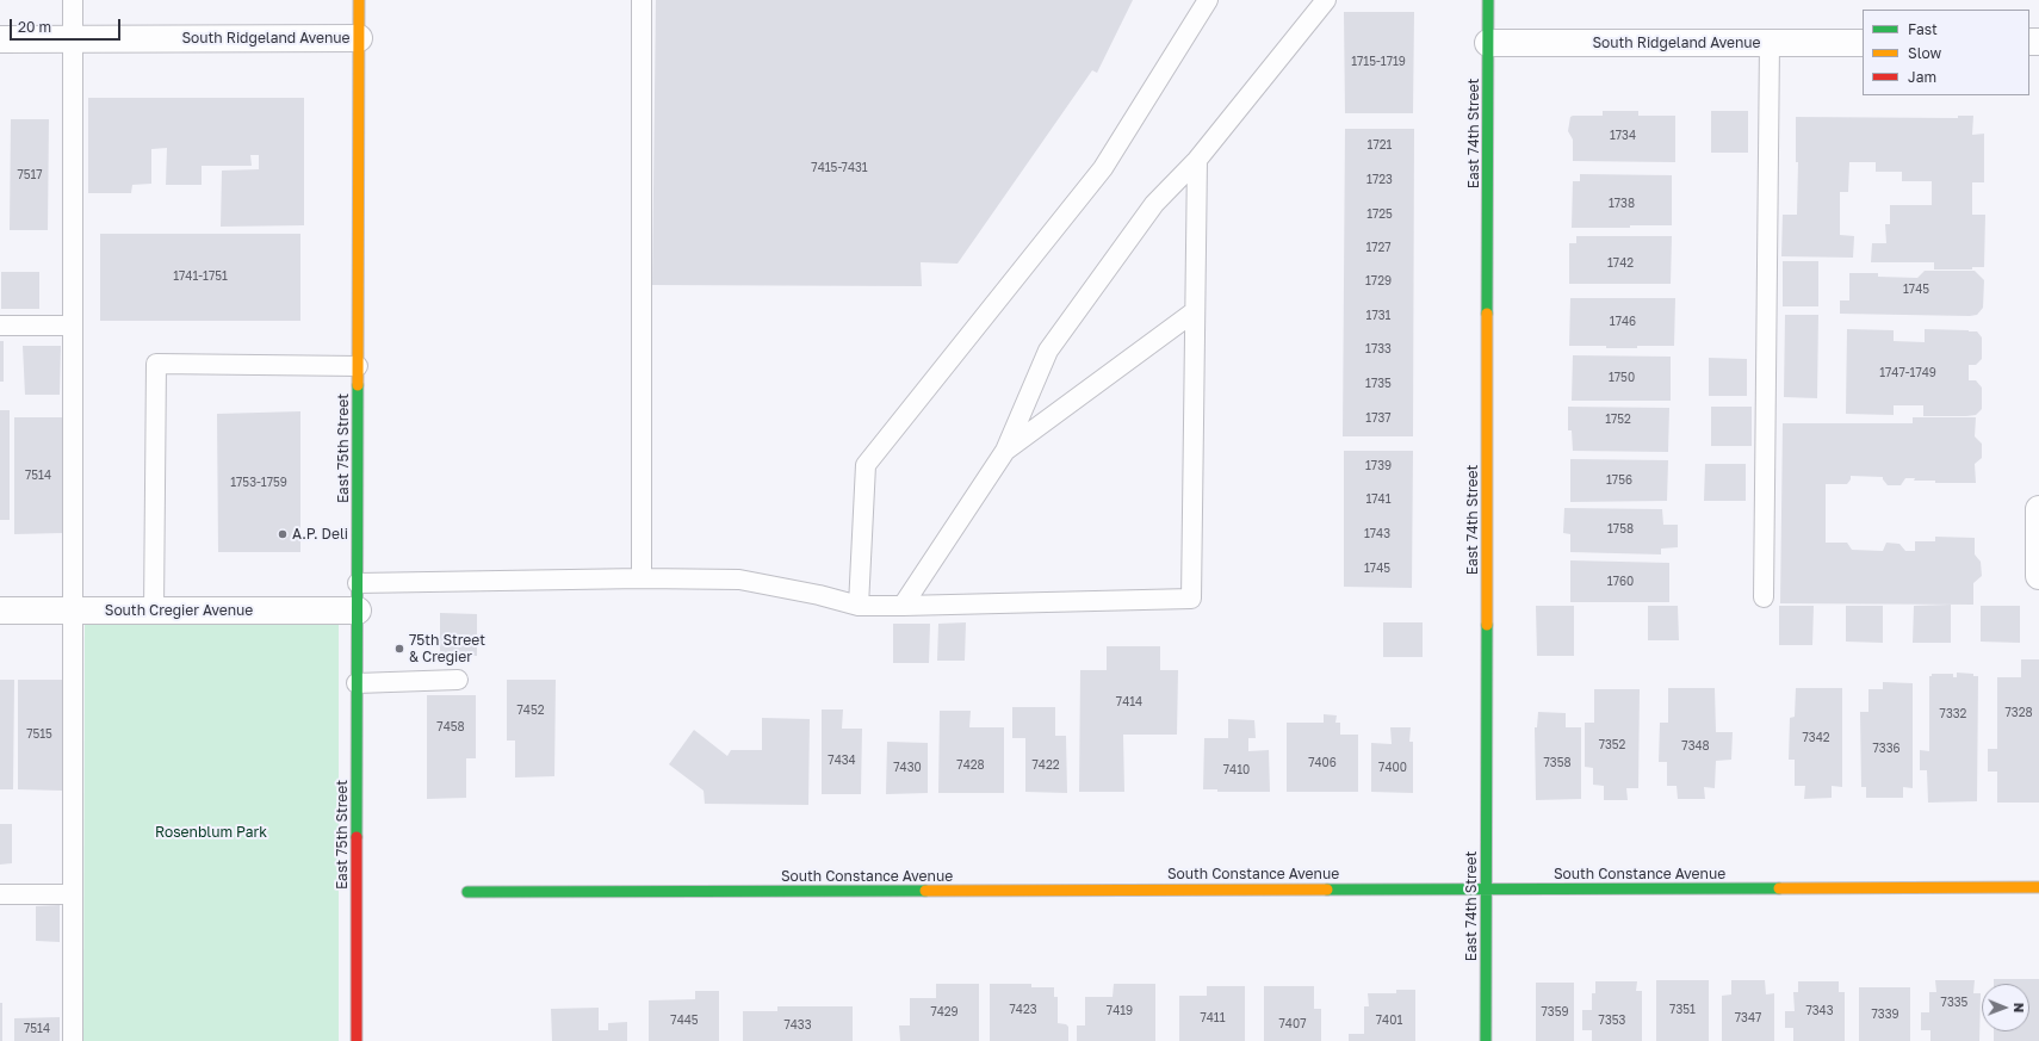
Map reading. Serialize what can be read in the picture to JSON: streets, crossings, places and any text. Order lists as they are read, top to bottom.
{
  "streets": {
    "street": [
      "South Ridgeland Avenue",
      "East 74th Street",
      "East 75th Street",
      "South Cregier Avenue",
      "South Constance Avenue"
    ]
  },
  "crossings": [
    ["South Ridgeland Avenue", "East 74th Street"],
    ["South Ridgeland Avenue", "East 75th Street"],
    ["East 74th Street", "South Constance Avenue"],
    ["East 75th Street", "South Cregier Avenue"]
  ],
  "parks": ["Rosenblum Park"],
  "places": ["A.P. Deli", "75th Street & Cregier"],
  "house_numbers": [
    "1715-1719",
    "1734",
    "1721",
    "7415-7431",
    "7517",
    "1723",
    "1738",
    "1725",
    "1727",
    "1742",
    "1741-1751",
    "1729",
    "1745",
    "1731",
    "1746",
    "1733",
    "1747-1749",
    "1750",
    "1735",
    "1737",
    "1752",
    "1739",
    "7514",
    "1756",
    "1753-1759",
    "1741",
    "1758",
    "1743",
    "1745",
    "1760",
    "7414",
    "7452",
    "7328",
    "7332",
    "7458",
    "7515",
    "7342",
    "7352",
    "7348",
    "7336",
    "7434",
    "7406",
    "7358",
    "7428",
    "7422",
    "7430",
    "7400",
    "7410",
    "7335",
    "7423",
    "7351",
    "7419",
    "7343",
    "7429",
    "7359",
    "7339",
    "7411",
    "7347",
    "7445",
    "7401",
    "7353",
    "7407",
    "7433",
    "7514"
  ],
  "legend": ["Fast", "Slow", "Jam"],
  "scale_bar": "20 m",
  "north": "right"
}
